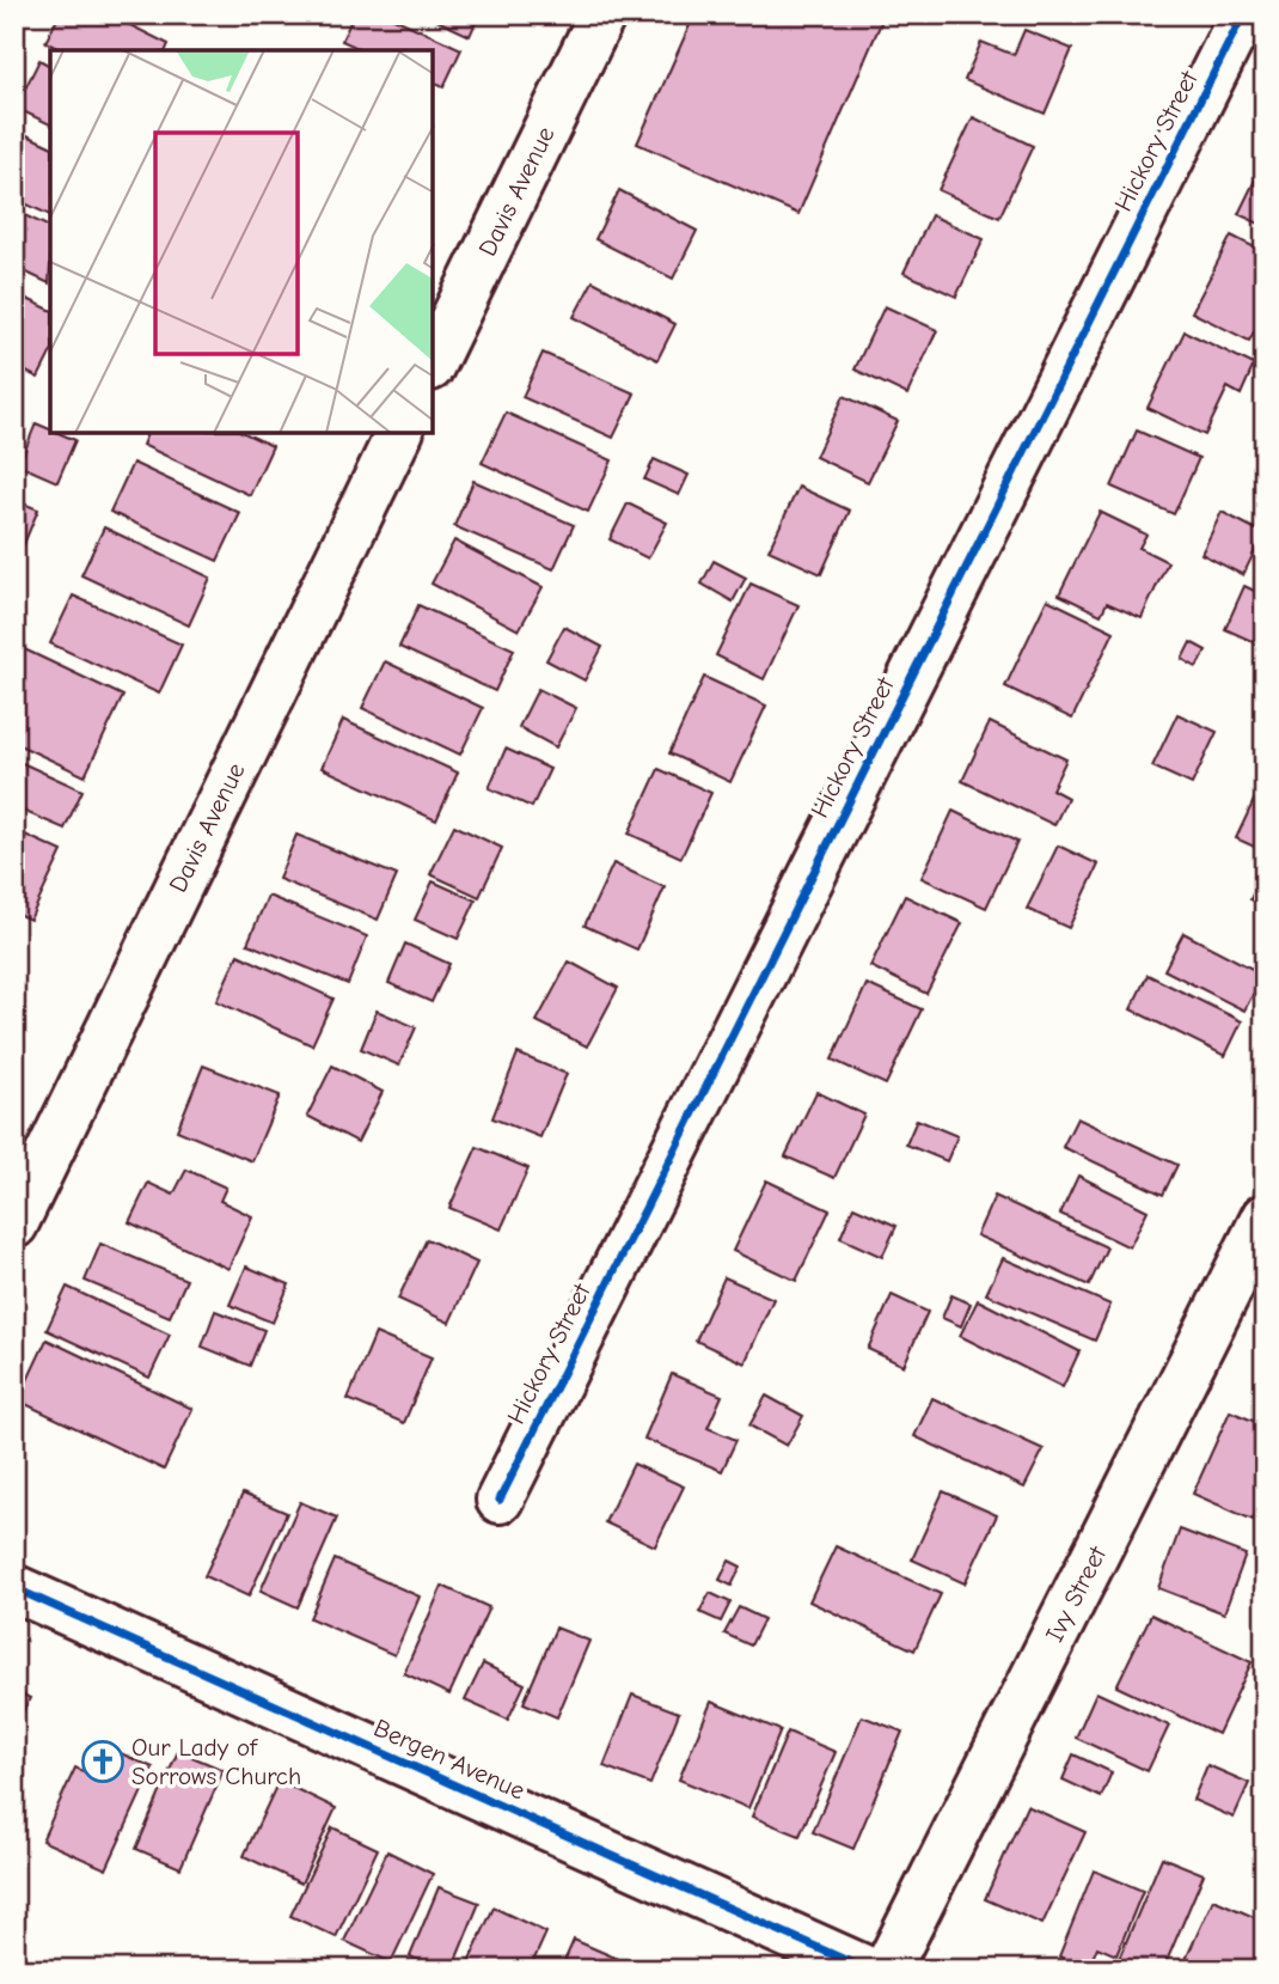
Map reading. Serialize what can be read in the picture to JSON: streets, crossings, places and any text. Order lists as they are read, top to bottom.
{
  "streets": {
    "street": [
      "Hickory Street",
      "Davis Avenue",
      "Ivy Street",
      "Bergen Avenue"
    ]
  },
  "places": {
    "church": ["Our Lady of Sorrows Church"]
  }
}
